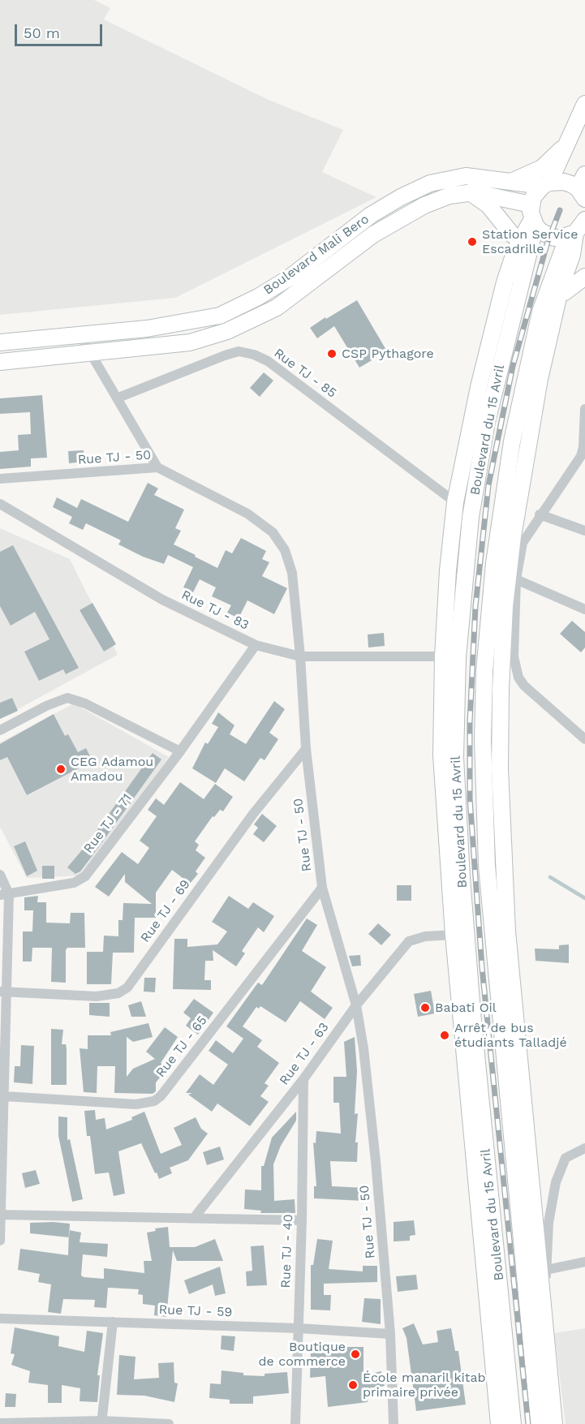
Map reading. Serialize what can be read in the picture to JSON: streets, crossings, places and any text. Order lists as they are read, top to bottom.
{
  "streets": {
    "main road": ["Boulevard Mali Bero", "Boulevard du 15 Avril"],
    "street": [
      "Rue TJ - 85",
      "Rue TJ - 50",
      "Rue TJ - 83",
      "Rue TJ - 71",
      "Rue TJ - 69",
      "Rue TJ - 65",
      "Rue TJ - 63",
      "Rue TJ - 40",
      "Rue TJ - 59"
    ]
  },
  "crossings": [
    ["Boulevard Mali Bero", "Boulevard du 15 Avril"],
    ["Rue TJ - 85", "Boulevard du 15 Avril"],
    ["Boulevard du 15 Avril", "Rue TJ - 83"],
    ["Boulevard du 15 Avril", "Rue TJ - 63"],
    ["Rue TJ - 50", "Rue TJ - 83"],
    ["Rue TJ - 50", "Rue TJ - 69"],
    ["Rue TJ - 50", "Rue TJ - 65"],
    ["Rue TJ - 50", "Rue TJ - 63"],
    ["Rue TJ - 50", "Rue TJ - 59"],
    ["Rue TJ - 83", "Rue TJ - 71"],
    ["Rue TJ - 63", "Rue TJ - 40"],
    ["Rue TJ - 40", "Rue TJ - 59"]
  ],
  "places": [
    "Station Service Escadrille",
    "CSP Pythagore",
    "CEG Adamou Amadou",
    "Babati Oil",
    "Arrêt de bus étudiants Talladjé",
    "Boutique de commerce",
    "École manaril kitab primaire privée"
  ],
  "scale_bar": "50 m"
}
